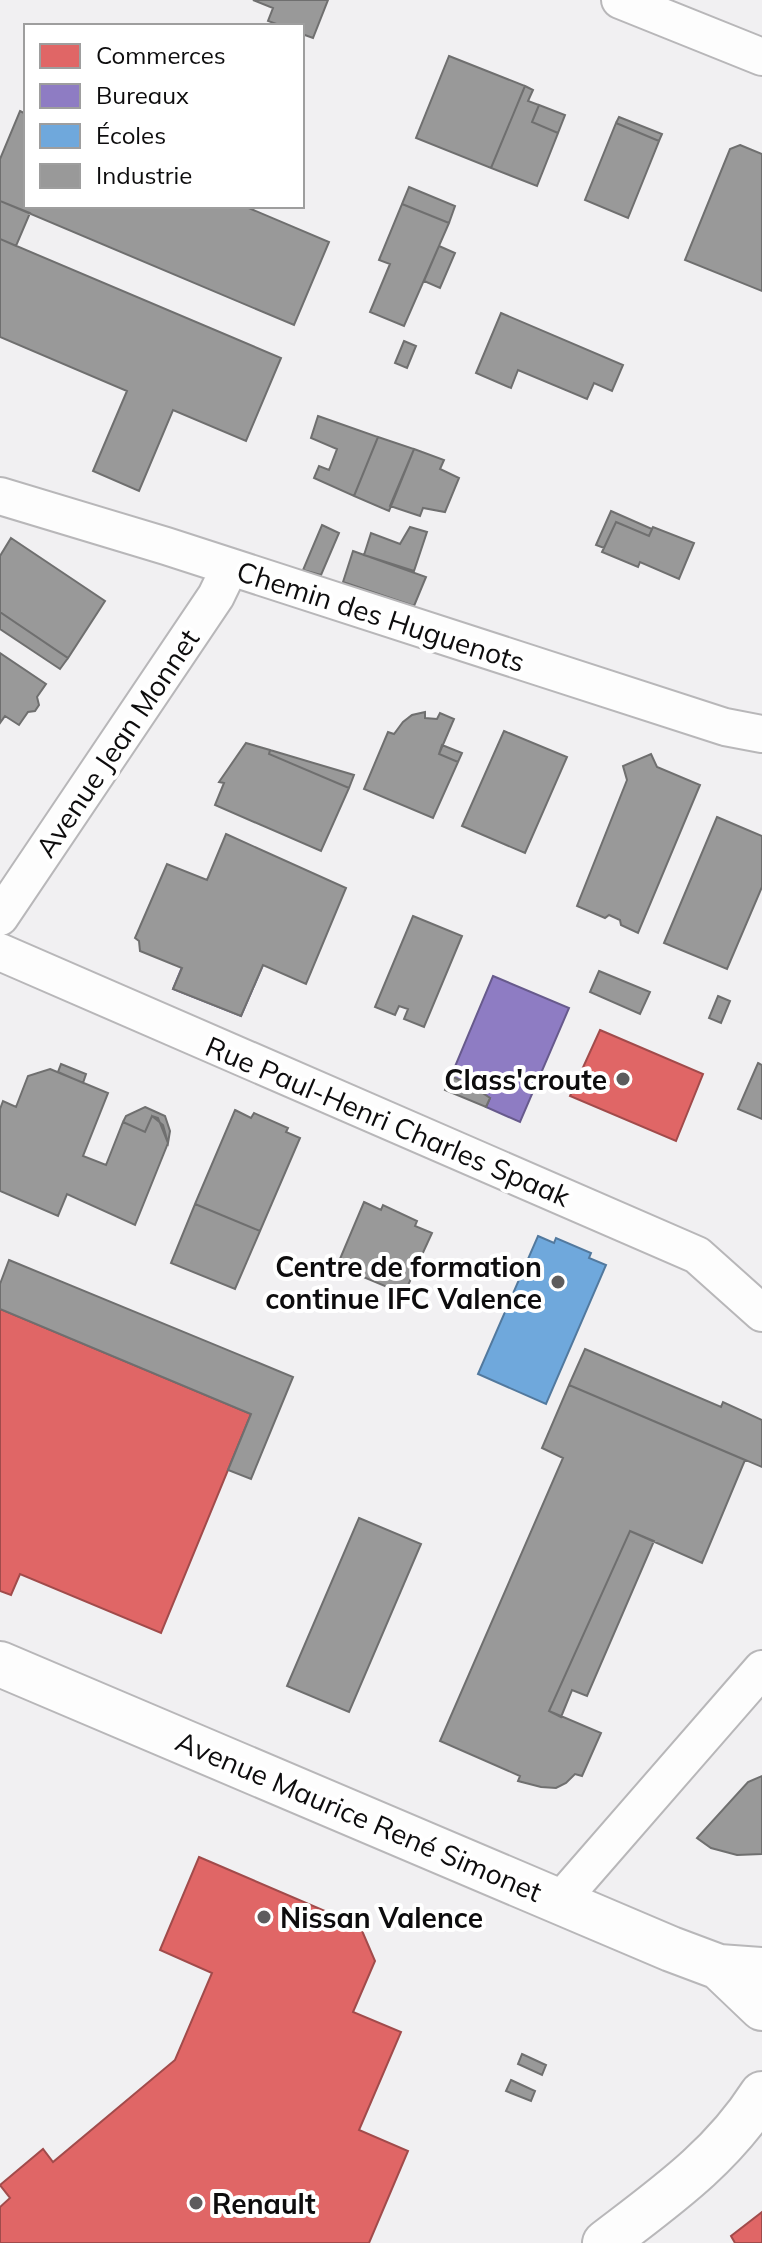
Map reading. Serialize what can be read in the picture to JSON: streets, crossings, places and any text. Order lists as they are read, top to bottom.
{
  "streets": {
    "street": [
      "Chemin des Huguenots",
      "Avenue Jean Monnet",
      "Rue Paul-Henri Charles Spaak",
      "Avenue Maurice René Simonet"
    ]
  },
  "crossings": [
    ["Chemin des Huguenots", "Avenue Jean Monnet"]
  ],
  "places": [
    "Class'croute",
    "Centre de formation continue IFC Valence",
    "Nissan Valence",
    "Renault"
  ],
  "legend": [
    "Commerces",
    "Bureaux",
    "Écoles",
    "Industrie"
  ]
}
